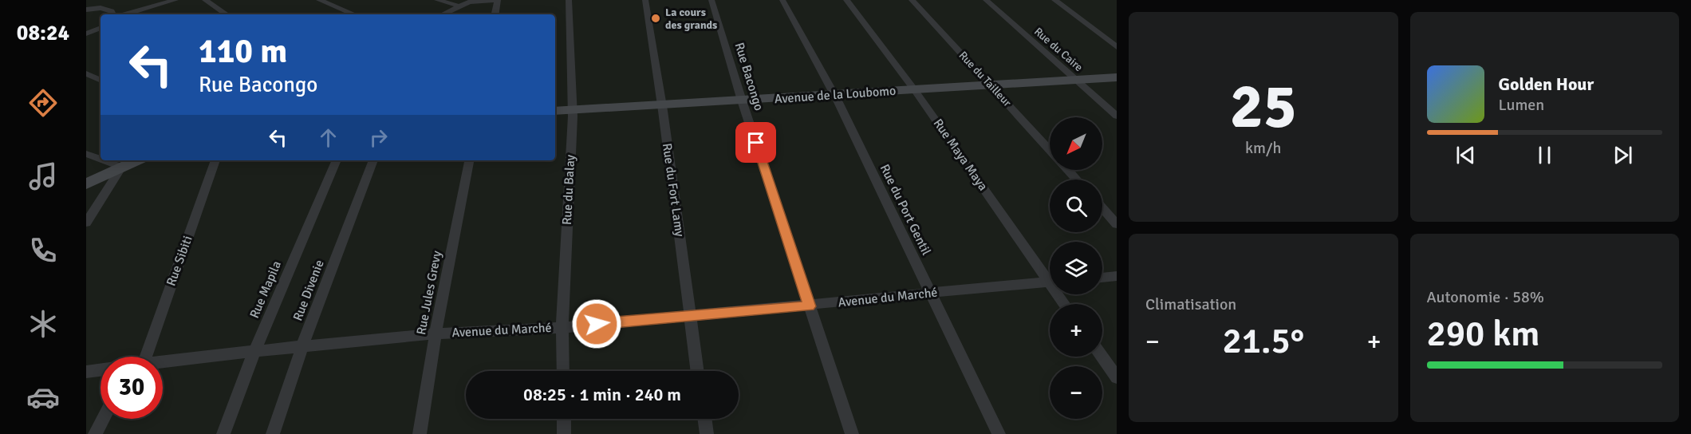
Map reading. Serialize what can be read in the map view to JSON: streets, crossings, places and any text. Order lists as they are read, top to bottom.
{
  "streets": {
    "street": [
      "Rue du Caire",
      "Rue Bacongo",
      "Rue du Tailleur",
      "Avenue de la Loubomo",
      "Rue Maya Maya",
      "Rue du Balay",
      "Rue du Fort Lamy",
      "Rue du Port Gentil",
      "Rue Sibiti",
      "Rue Mapila",
      "Rue Divenie",
      "Rue Jules Grevy",
      "Avenue du Marché"
    ]
  },
  "crossings": [
    ["Rue du Caire", "Avenue de la Loubomo"],
    ["Rue Bacongo", "Avenue de la Loubomo"],
    ["Rue Bacongo", "Avenue du Marché"],
    ["Rue du Tailleur", "Avenue de la Loubomo"],
    ["Avenue de la Loubomo", "Rue Maya Maya"],
    ["Avenue de la Loubomo", "Rue du Balay"],
    ["Avenue de la Loubomo", "Rue du Fort Lamy"],
    ["Avenue de la Loubomo", "Rue du Port Gentil"],
    ["Rue du Balay", "Avenue du Marché"],
    ["Rue du Fort Lamy", "Avenue du Marché"],
    ["Rue du Port Gentil", "Avenue du Marché"],
    ["Rue Mapila", "Avenue du Marché"],
    ["Rue Divenie", "Avenue du Marché"],
    ["Rue Jules Grevy", "Avenue du Marché"]
  ],
  "places": ["La cours des grands"],
  "north": "bottom left",
  "page": {
    "tabs": "08:24",
    "tile": [
      ["25", "km/h"],
      "Climatisation",
      ["Autonomie · 58%", "290 km"]
    ],
    "turn": ["110 m", "Rue Bacongo"],
    "song": ["Golden Hour", "Lumen"],
    "map_buttons": ["+", "−"],
    "heat": ["−", "21.5°", "+"],
    "limit": "30",
    "trip": "08:25 · 1 min · 240 m"
  }
}
